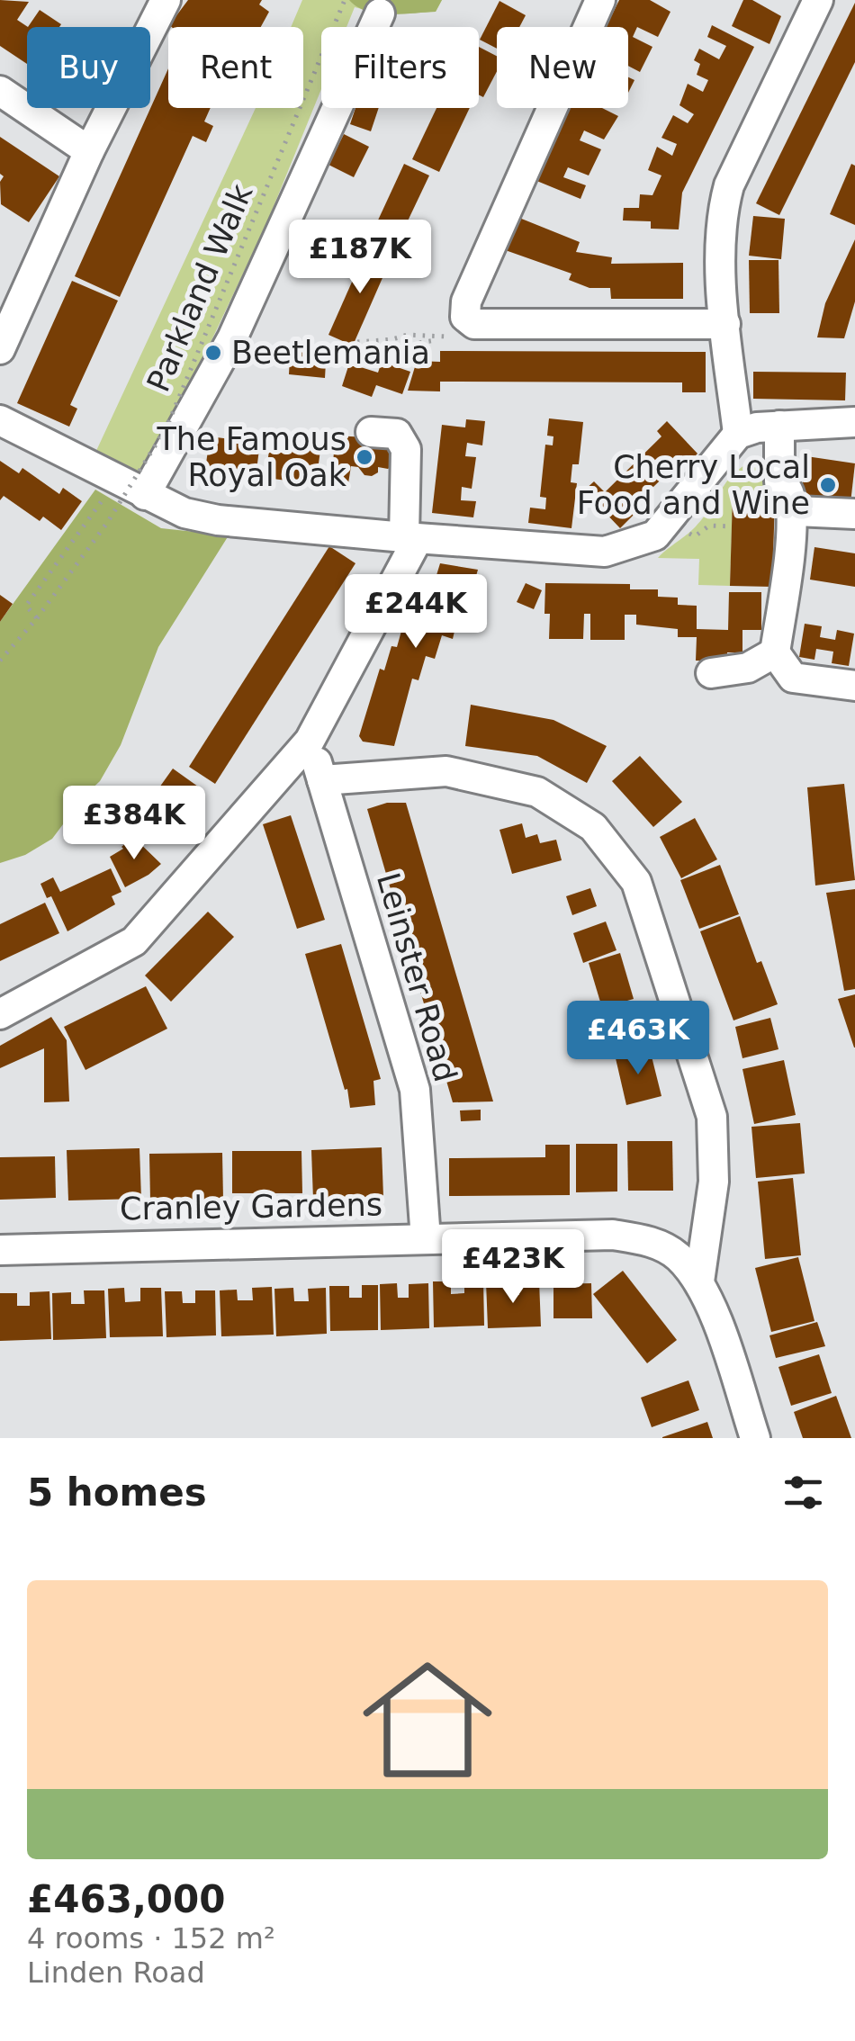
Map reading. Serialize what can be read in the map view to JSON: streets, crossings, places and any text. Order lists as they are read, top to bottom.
{
  "streets": {
    "street": ["Leinster Road", "Cranley Gardens"],
    "path": ["Parkland Walk"]
  },
  "crossings": [
    ["Leinster Road", "Cranley Gardens"]
  ],
  "places": ["Beetlemania", "The Famous Royal Oak", "Cherry Local Food and Wine"],
  "page": {
    "chip": [
      "Buy",
      "Rent",
      "Filters",
      "New"
    ],
    "price": [
      "£187K",
      "£244K",
      "£384K",
      "£463K",
      "£423K"
    ],
    "heading": "5 homes",
    "list": [
      {
        "name": "£463,000",
        "note": "4 rooms · 152 m² · Linden Road"
      }
    ]
  }
}
